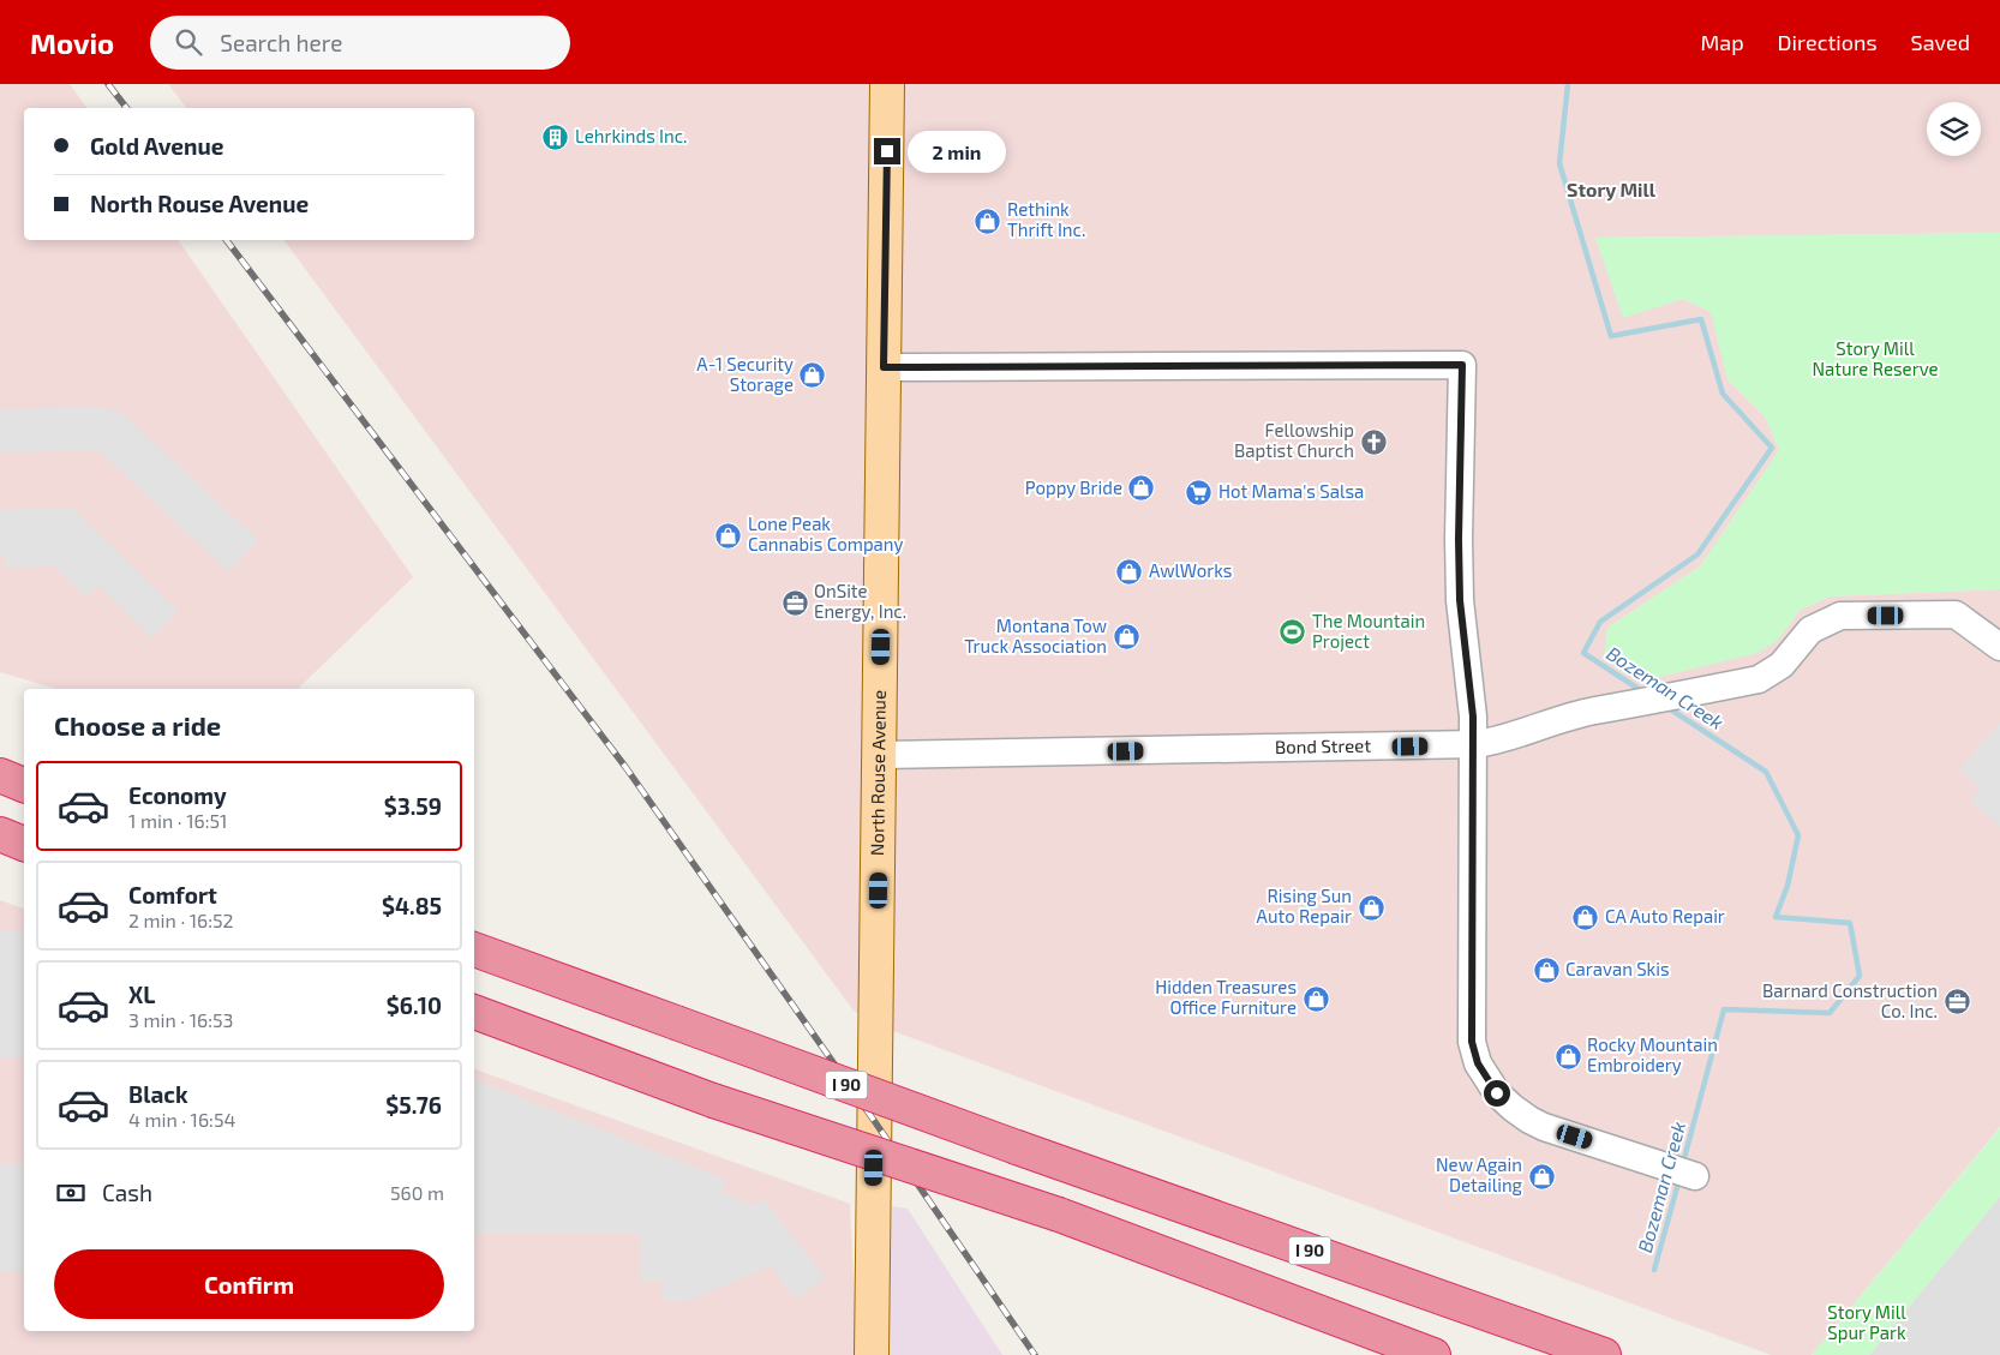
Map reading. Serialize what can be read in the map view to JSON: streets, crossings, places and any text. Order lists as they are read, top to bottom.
{
  "streets": {
    "highway": ["I 90"],
    "main road": ["North Rouse Avenue"],
    "street": ["Bond Street"]
  },
  "crossings": [
    ["Bond Street", "North Rouse Avenue"]
  ],
  "districts": ["Story Mill"],
  "water": ["Bozeman Creek"],
  "parks": ["Story Mill Nature Reserve", "Story Mill Spur Park"],
  "places": {
    "building": ["Lehrkinds Inc."],
    "shop": [
      "Rethink Thrift Inc.",
      "A-1 Security Storage",
      "Poppy Bride",
      "Lone Peak Cannabis Company",
      "AwlWorks",
      "Montana Tow Truck Association",
      "Rising Sun Auto Repair",
      "CA Auto Repair",
      "Caravan Skis",
      "Hidden Treasures Office Furniture",
      "Rocky Mountain Embroidery",
      "New Again Detailing"
    ],
    "church": ["Fellowship Baptist Church"],
    "supermarket": ["Hot Mama's Salsa"],
    "office": ["OnSite Energy, Inc.", "Barnard Construction Co. Inc."],
    "sports": ["The Mountain Project"]
  },
  "page": {
    "header": "Movio",
    "search": "Search here",
    "nav": ["Map", "Directions", "Saved"],
    "banner": ["Gold Avenue", "North Rouse Avenue"],
    "bubble": "2 min",
    "heading": "Choose a ride",
    "list": [
      {
        "name": "Economy",
        "note": "1 min · 16:51",
        "value": "$3.59"
      },
      {
        "name": "Comfort",
        "note": "2 min · 16:52",
        "value": "$4.85"
      },
      {
        "name": "XL",
        "note": "3 min · 16:53",
        "value": "$6.10"
      },
      {
        "name": "Black",
        "note": "4 min · 16:54",
        "value": "$5.76"
      }
    ],
    "pay": ["Cash", "560 m"],
    "buttons": "Confirm"
  }
}
